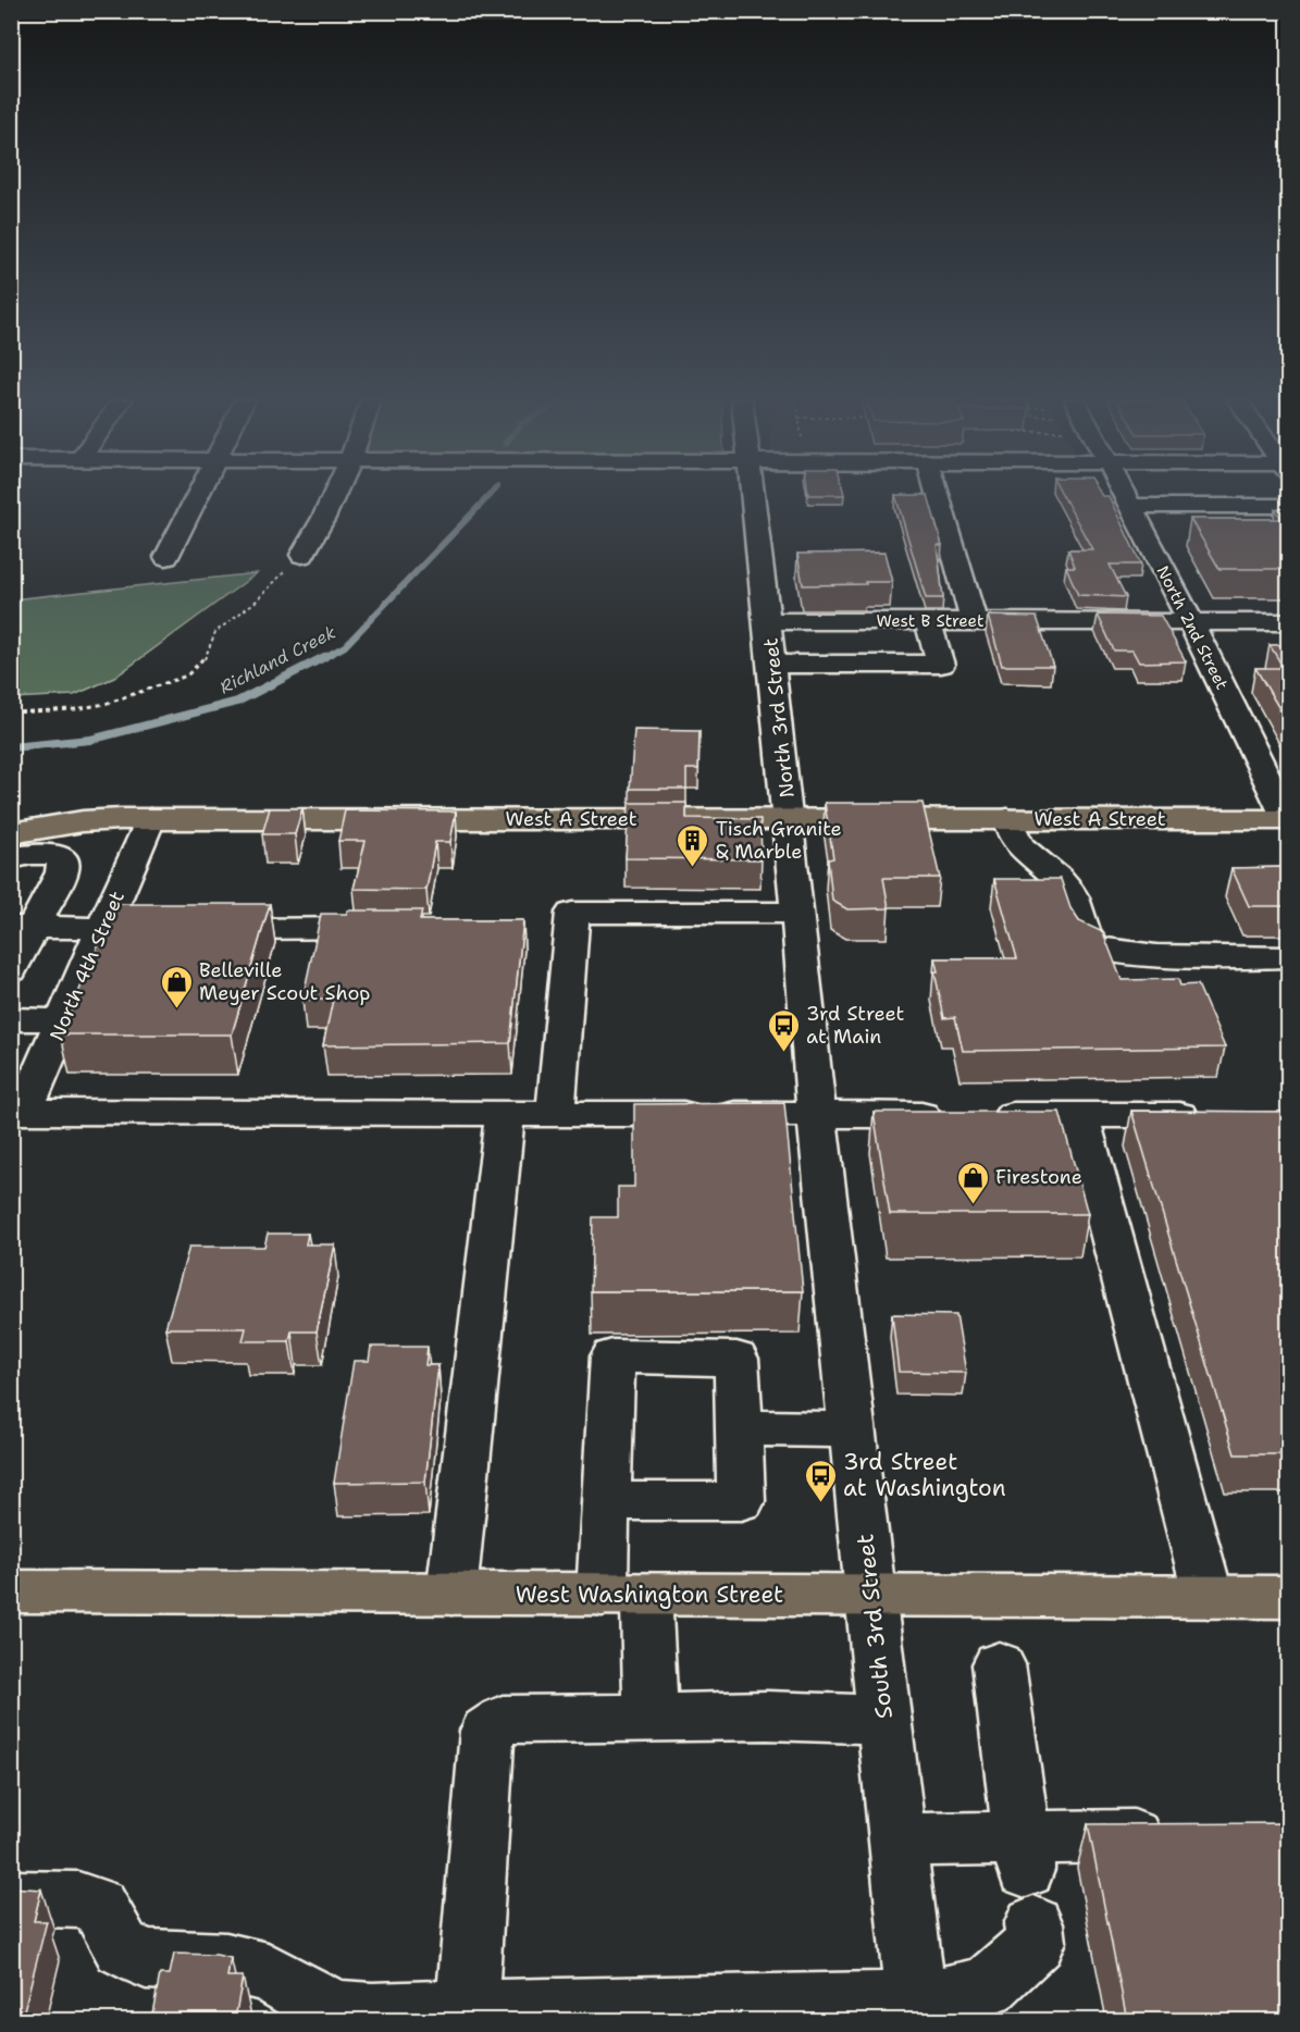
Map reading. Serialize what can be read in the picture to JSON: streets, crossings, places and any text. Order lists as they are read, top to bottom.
{
  "streets": {
    "main road": ["West A Street", "West Washington Street"],
    "street": [
      "West B Street",
      "North 2nd Street",
      "North 3rd Street",
      "North 4th Street",
      "South 3rd Street"
    ]
  },
  "crossings": [
    ["West B Street", "North 2nd Street"],
    ["West B Street", "North 3rd Street"],
    ["North 2nd Street", "West A Street"],
    ["North 3rd Street", "West A Street"],
    ["North 3rd Street", "South 3rd Street"],
    ["West A Street", "North 4th Street"],
    ["West Washington Street", "South 3rd Street"]
  ],
  "water": ["Richland Creek"],
  "places": {
    "building": ["Tisch Granite & Marble"],
    "shop": ["Belleville Meyer Scout Shop", "Firestone"],
    "bus stop": ["3rd Street at Main", "3rd Street at Washington"]
  }
}
